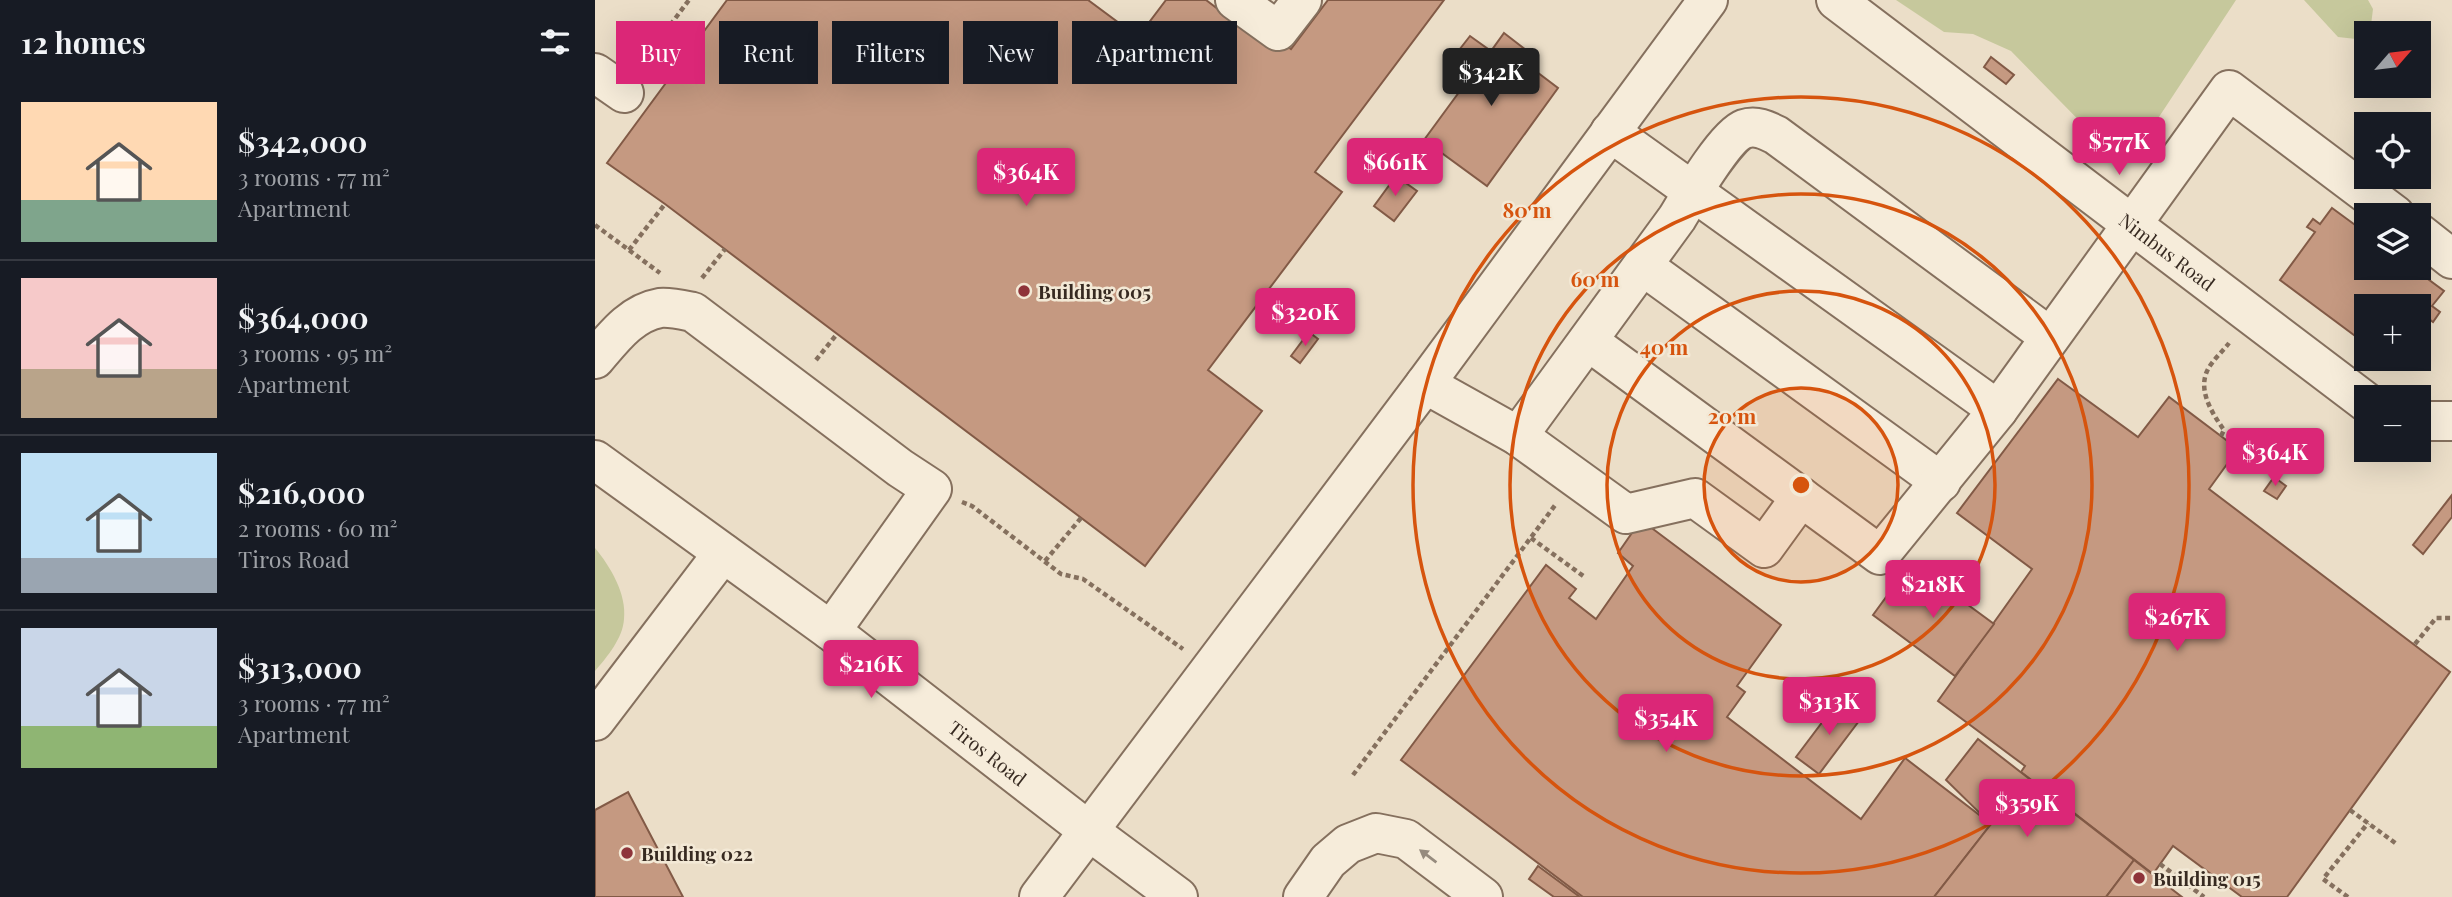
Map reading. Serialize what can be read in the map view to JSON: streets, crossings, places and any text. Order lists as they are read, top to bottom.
{
  "streets": {
    "street": ["Nimbus Road", "Tiros Road"]
  },
  "places": ["Building 005", "Building 022", "Building 015"],
  "north": "top right",
  "page": {
    "heading": "12 homes",
    "map_buttons": ["+", "−"],
    "chip": [
      "Buy",
      "Rent",
      "Filters",
      "New",
      "Apartment"
    ],
    "price": [
      "$342K",
      "$577K",
      "$661K",
      "$364K",
      "$320K",
      "$364K",
      "$218K",
      "$267K",
      "$216K",
      "$313K",
      "$354K",
      "$359K"
    ],
    "list": [
      {
        "name": "$342,000",
        "note": "3 rooms · 77 m² · Apartment"
      },
      {
        "name": "$364,000",
        "note": "3 rooms · 95 m² · Apartment"
      },
      {
        "name": "$216,000",
        "note": "2 rooms · 60 m² · Tiros Road"
      },
      {
        "name": "$313,000",
        "note": "3 rooms · 77 m² · Apartment"
      }
    ]
  },
  "rings": [
    "80 m",
    "60 m",
    "40 m",
    "20 m"
  ]
}
